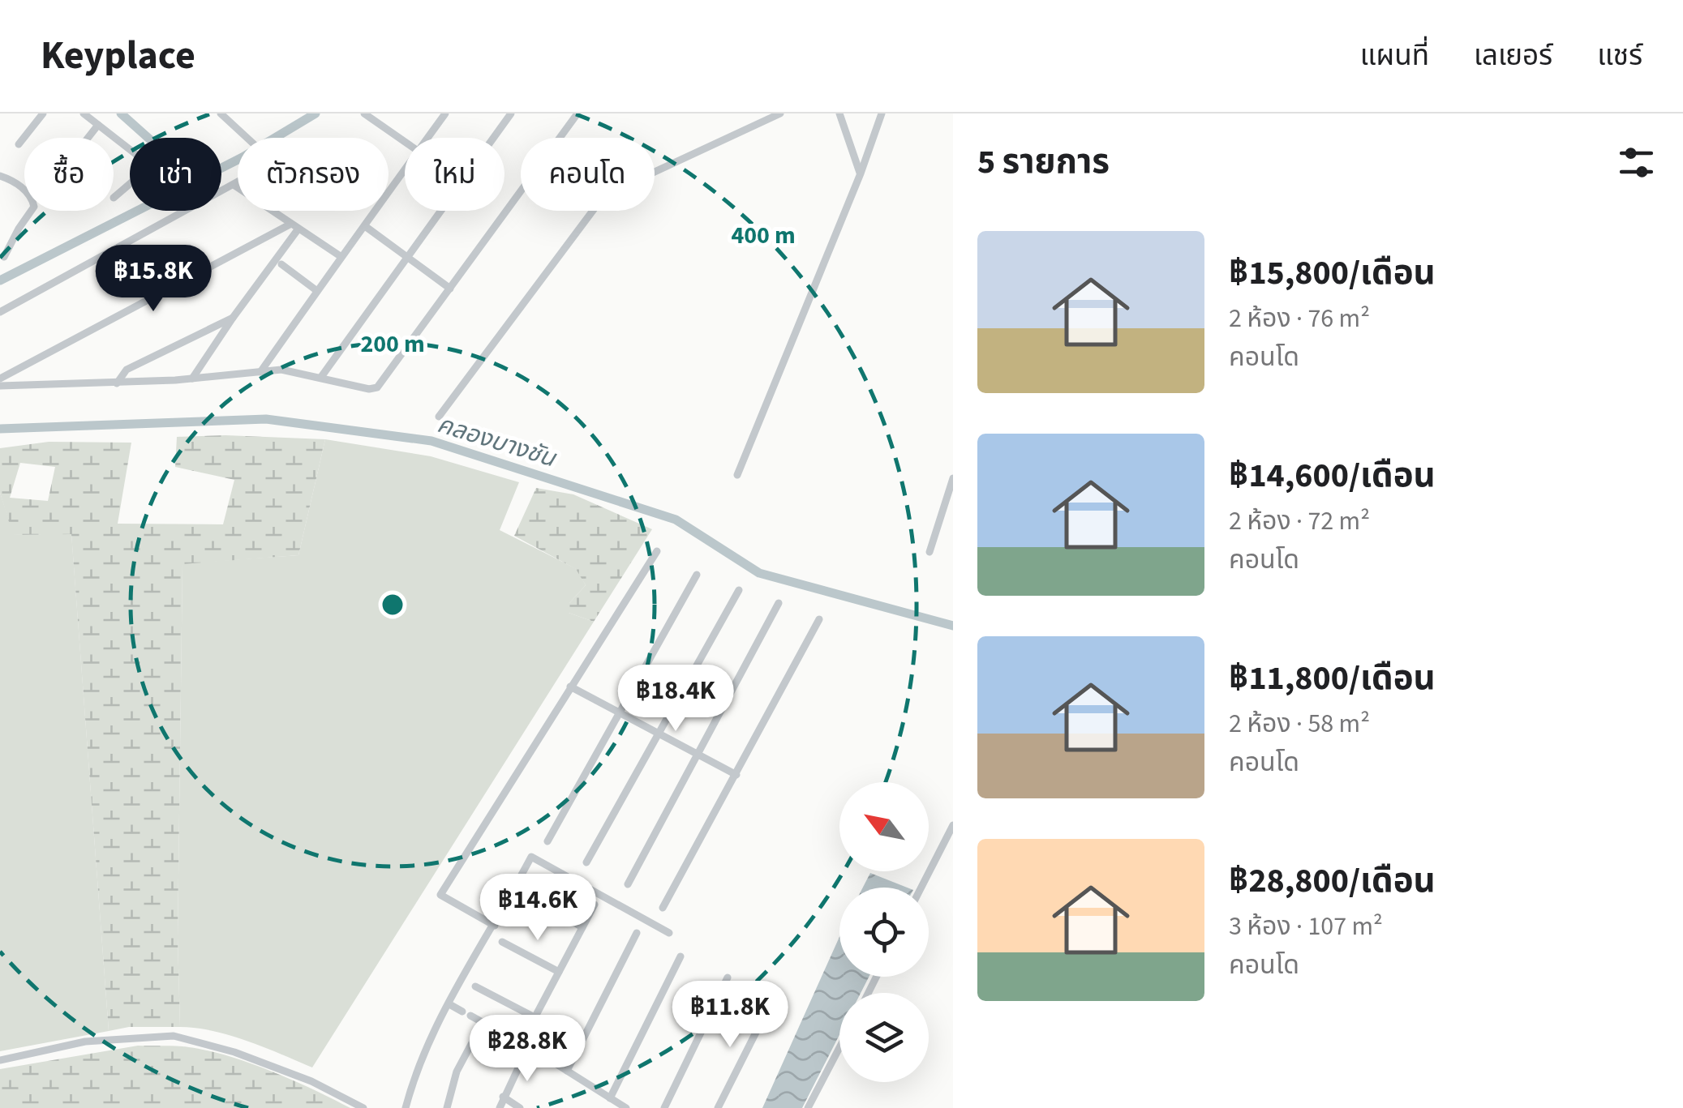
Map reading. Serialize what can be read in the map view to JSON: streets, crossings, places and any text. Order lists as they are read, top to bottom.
{
  "water": ["คลองบางชัน"],
  "north": "top left",
  "page": {
    "header": "Keyplace",
    "nav": ["แผนที่", "เลเยอร์", "แชร์"],
    "heading": "5 รายการ",
    "chip": [
      "ซื้อ",
      "เช่า",
      "ตัวกรอง",
      "ใหม่",
      "คอนโด"
    ],
    "list": [
      {
        "name": "฿15,800/เดือน",
        "note": "2 ห้อง · 76 m² · คอนโด"
      },
      {
        "name": "฿14,600/เดือน",
        "note": "2 ห้อง · 72 m² · คอนโด"
      },
      {
        "name": "฿11,800/เดือน",
        "note": "2 ห้อง · 58 m² · คอนโด"
      },
      {
        "name": "฿28,800/เดือน",
        "note": "3 ห้อง · 107 m² · คอนโด"
      }
    ],
    "price": [
      "฿15.8K",
      "฿18.4K",
      "฿14.6K",
      "฿11.8K",
      "฿28.8K"
    ]
  },
  "rings": ["400 m", "200 m"]
}
